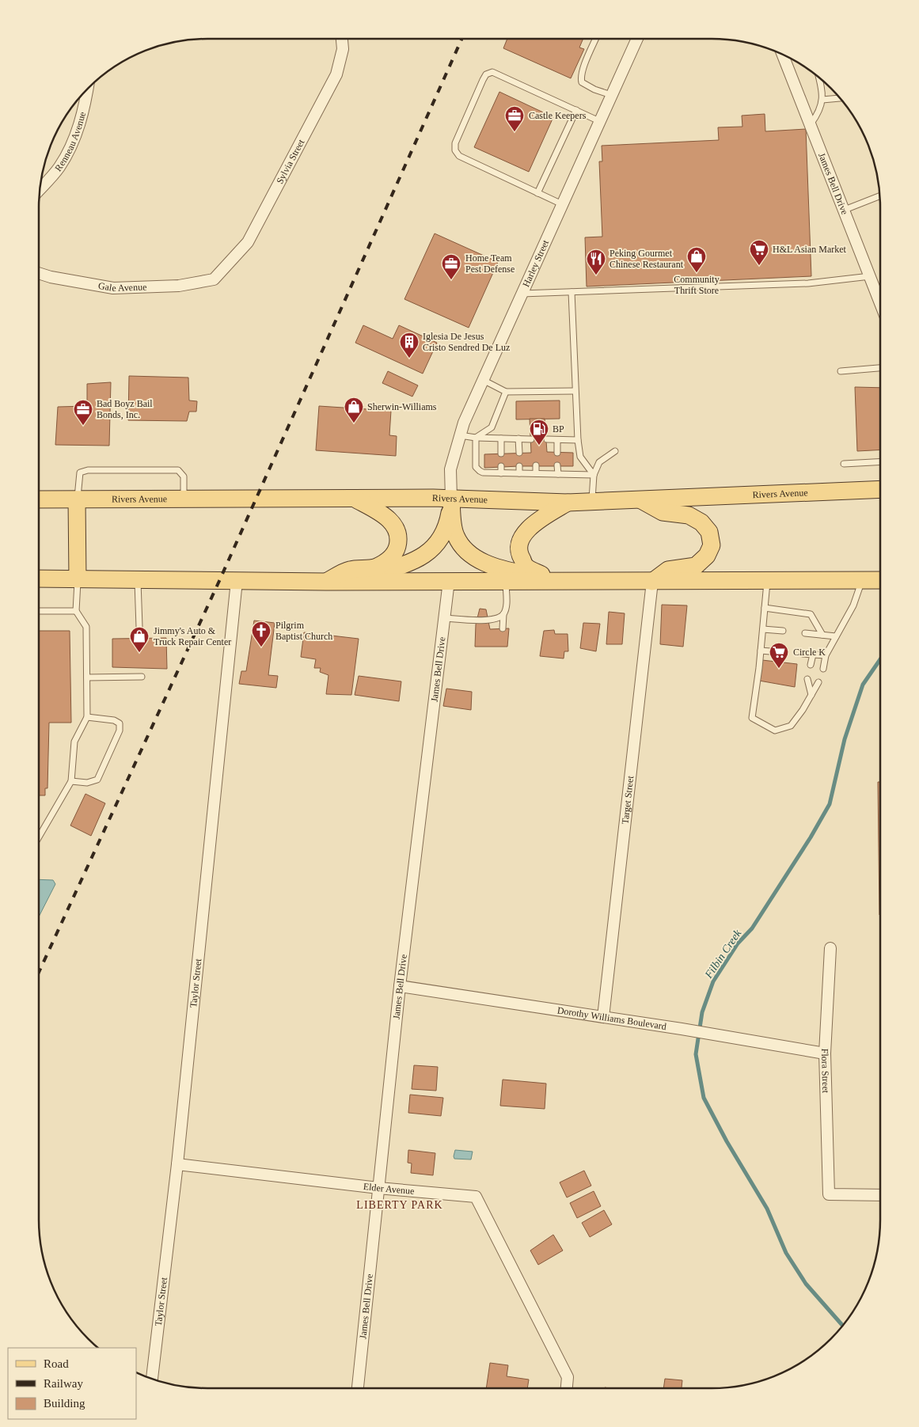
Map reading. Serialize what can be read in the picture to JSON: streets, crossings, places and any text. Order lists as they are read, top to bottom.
{
  "streets": {
    "main road": ["Rivers Avenue"],
    "street": [
      "Renneau Avenue",
      "Sylvia Street",
      "James Bell Drive",
      "Harley Street",
      "Gale Avenue",
      "Target Street",
      "Taylor Street",
      "Dorothy Williams Boulevard",
      "Flora Street",
      "Elder Avenue"
    ]
  },
  "crossings": [
    ["Sylvia Street", "Gale Avenue"],
    ["James Bell Drive", "Dorothy Williams Boulevard"],
    ["James Bell Drive", "Elder Avenue"],
    ["Harley Street", "Rivers Avenue"],
    ["Target Street", "Dorothy Williams Boulevard"],
    ["Taylor Street", "Elder Avenue"],
    ["Dorothy Williams Boulevard", "Flora Street"]
  ],
  "districts": ["LIBERTY PARK"],
  "water": ["Filbin Creek"],
  "places": {
    "office": ["Castle Keepers", "Home Team Pest Defense", "Bad Boyz Bail Bonds, Inc."],
    "supermarket": ["H&L Asian Market", "Circle K"],
    "shop": ["Community Thrift Store", "Sherwin-Williams", "Jimmy's Auto & Truck Repair Center"],
    "restaurant": ["Peking Gourmet Chinese Restaurant"],
    "building": ["Iglesia De Jesus Cristo Sendred De Luz"],
    "fuel station": ["BP"],
    "church": ["Pilgrim Baptist Church"]
  },
  "legend": ["Road", "Railway", "Building"]
}
